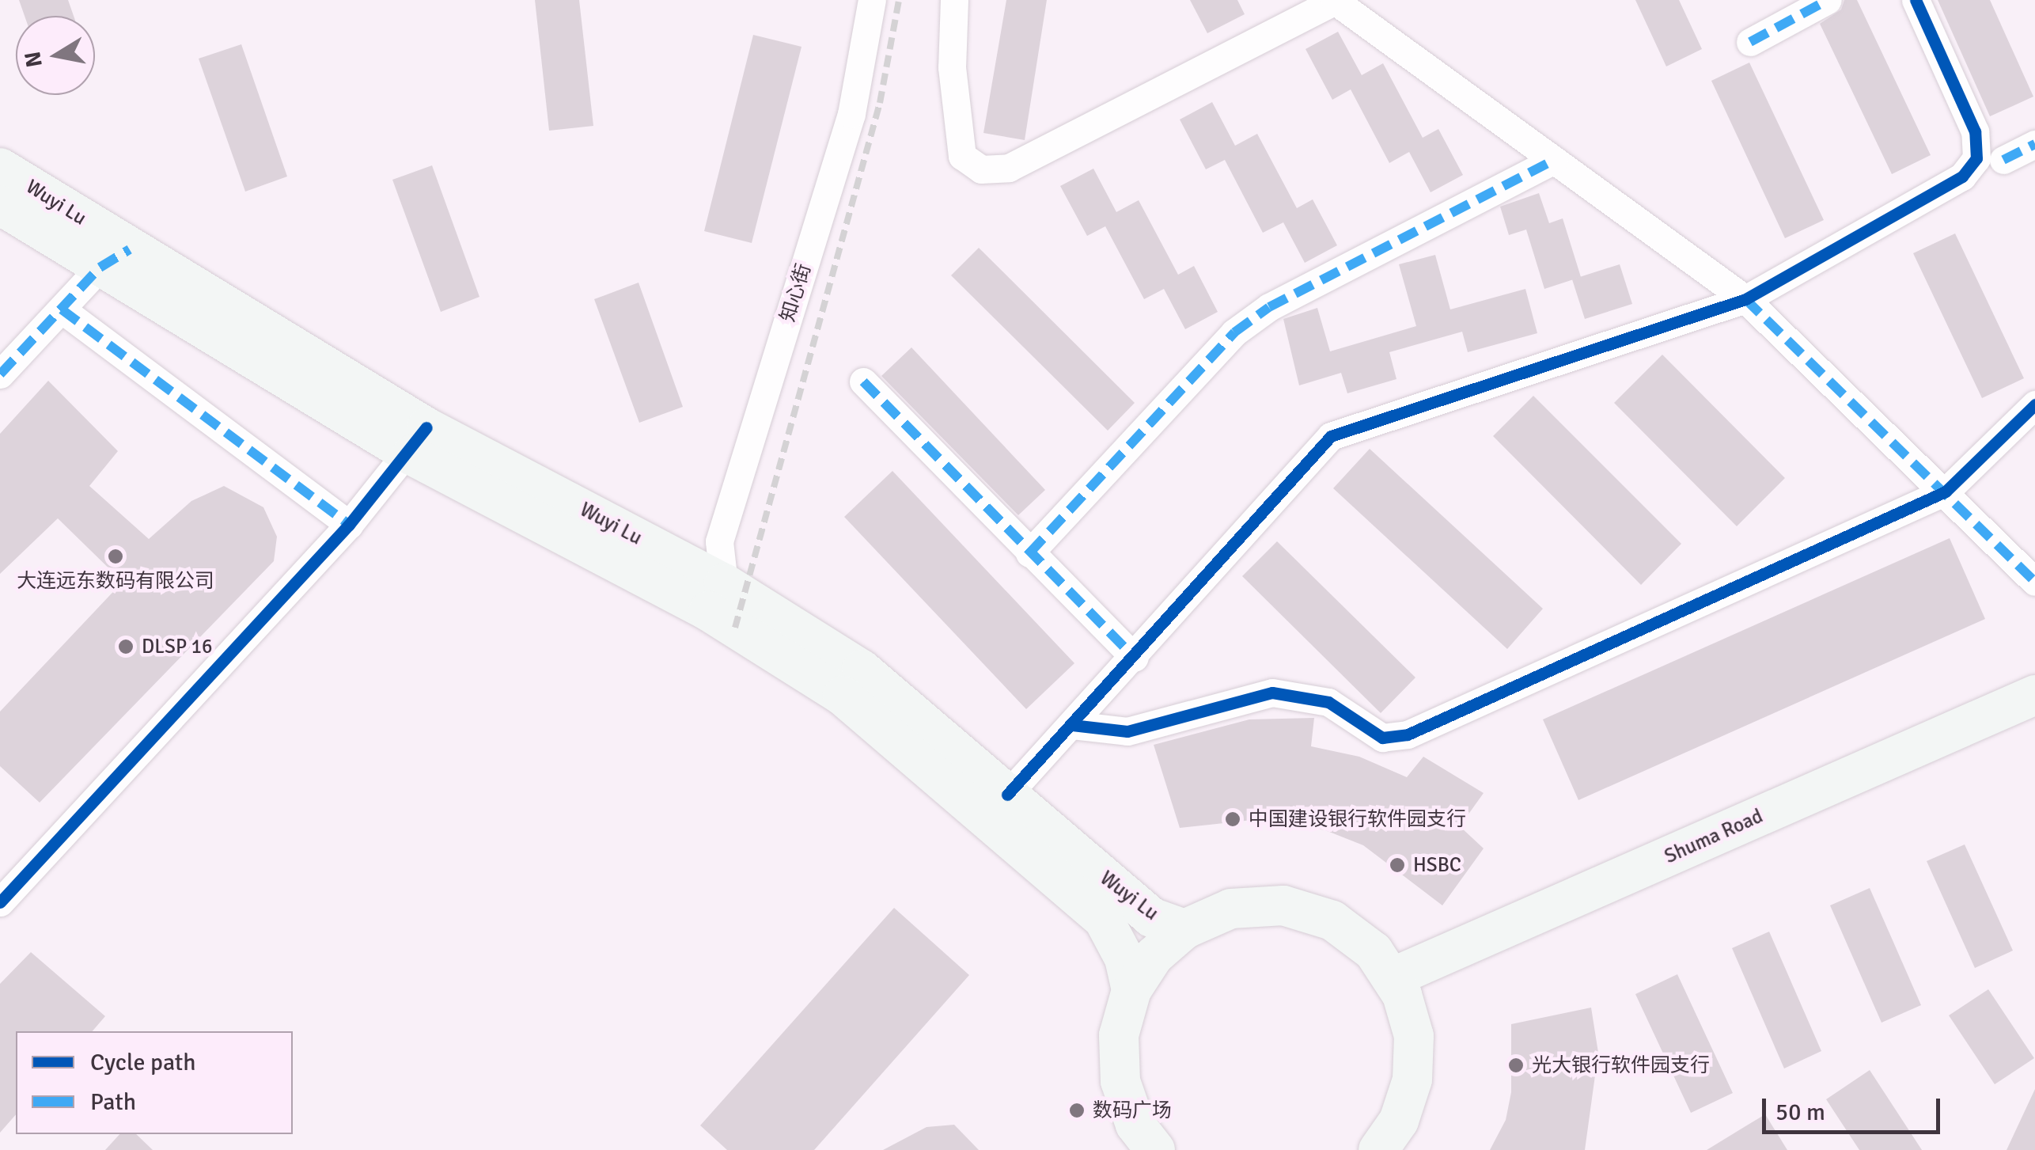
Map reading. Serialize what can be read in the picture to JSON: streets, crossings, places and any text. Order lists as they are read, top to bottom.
{
  "streets": {
    "main road": ["Wuyi Lu", "Shuma Road"],
    "street": ["知心街"]
  },
  "crossings": [
    ["Wuyi Lu", "知心街"]
  ],
  "places": [
    "大连远东数码有限公司",
    "DLSP 16",
    "中国建设银行软件园支行",
    "HSBC",
    "光大银行软件园支行",
    "数码广场"
  ],
  "legend": ["Cycle path", "Path"],
  "scale_bar": "50 m",
  "north": "left"
}
